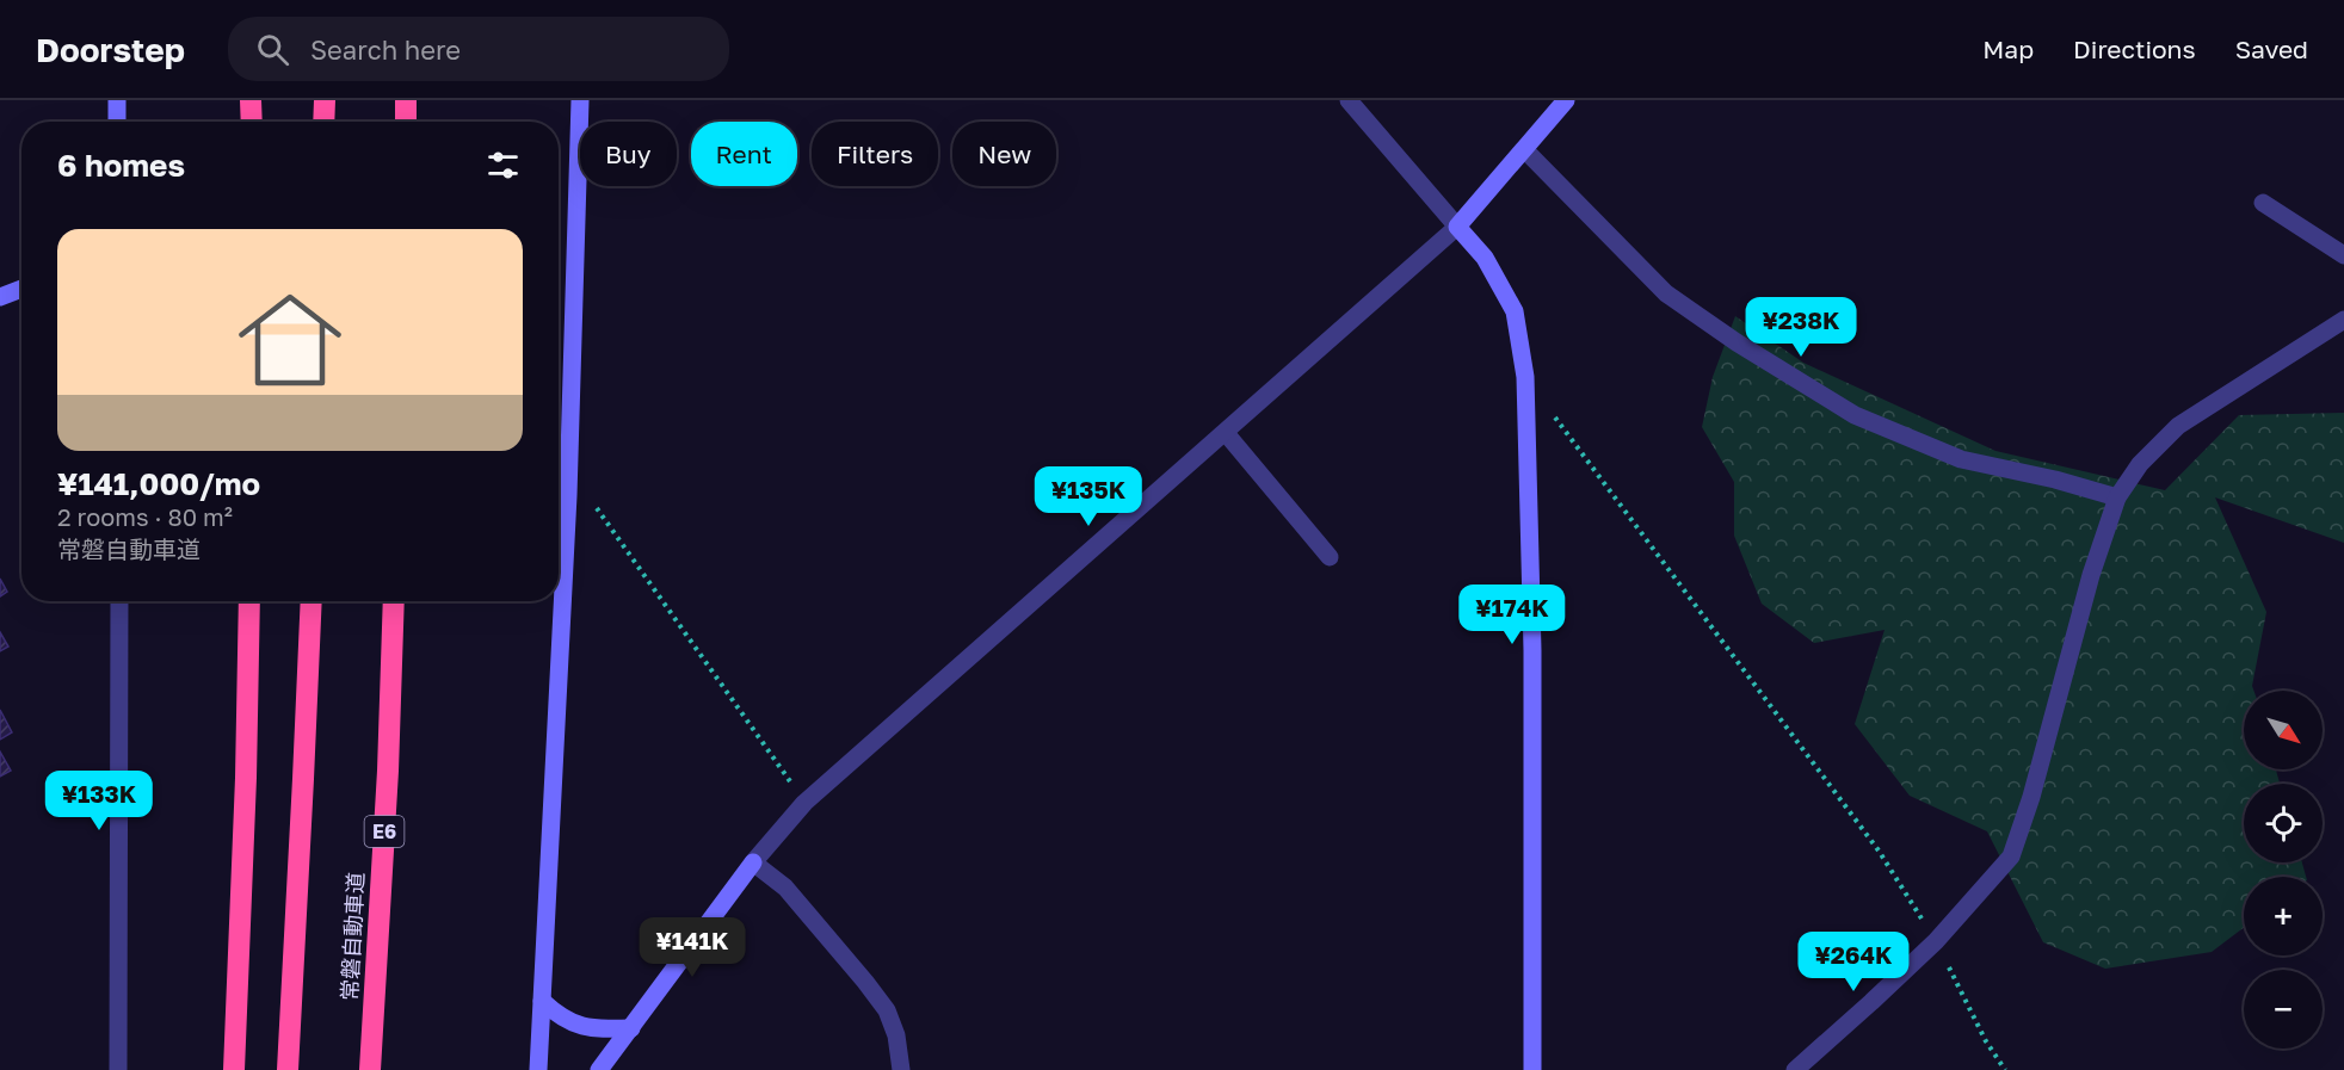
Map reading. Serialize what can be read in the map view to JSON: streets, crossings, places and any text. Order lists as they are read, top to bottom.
{
  "streets": {
    "highway": ["E6", "常磐自動車道"]
  },
  "north": "bottom right",
  "page": {
    "header": "Doorstep",
    "search": "Search here",
    "nav": ["Map", "Directions", "Saved"],
    "chip": [
      "Buy",
      "Rent",
      "Filters",
      "New"
    ],
    "heading": "6 homes",
    "list": [
      {
        "name": "¥141,000/mo",
        "note": "2 rooms · 80 m² · 常磐自動車道"
      }
    ],
    "price": [
      "¥238K",
      "¥135K",
      "¥174K",
      "¥133K",
      "¥141K",
      "¥264K"
    ],
    "map_buttons": ["+", "−"]
  }
}
